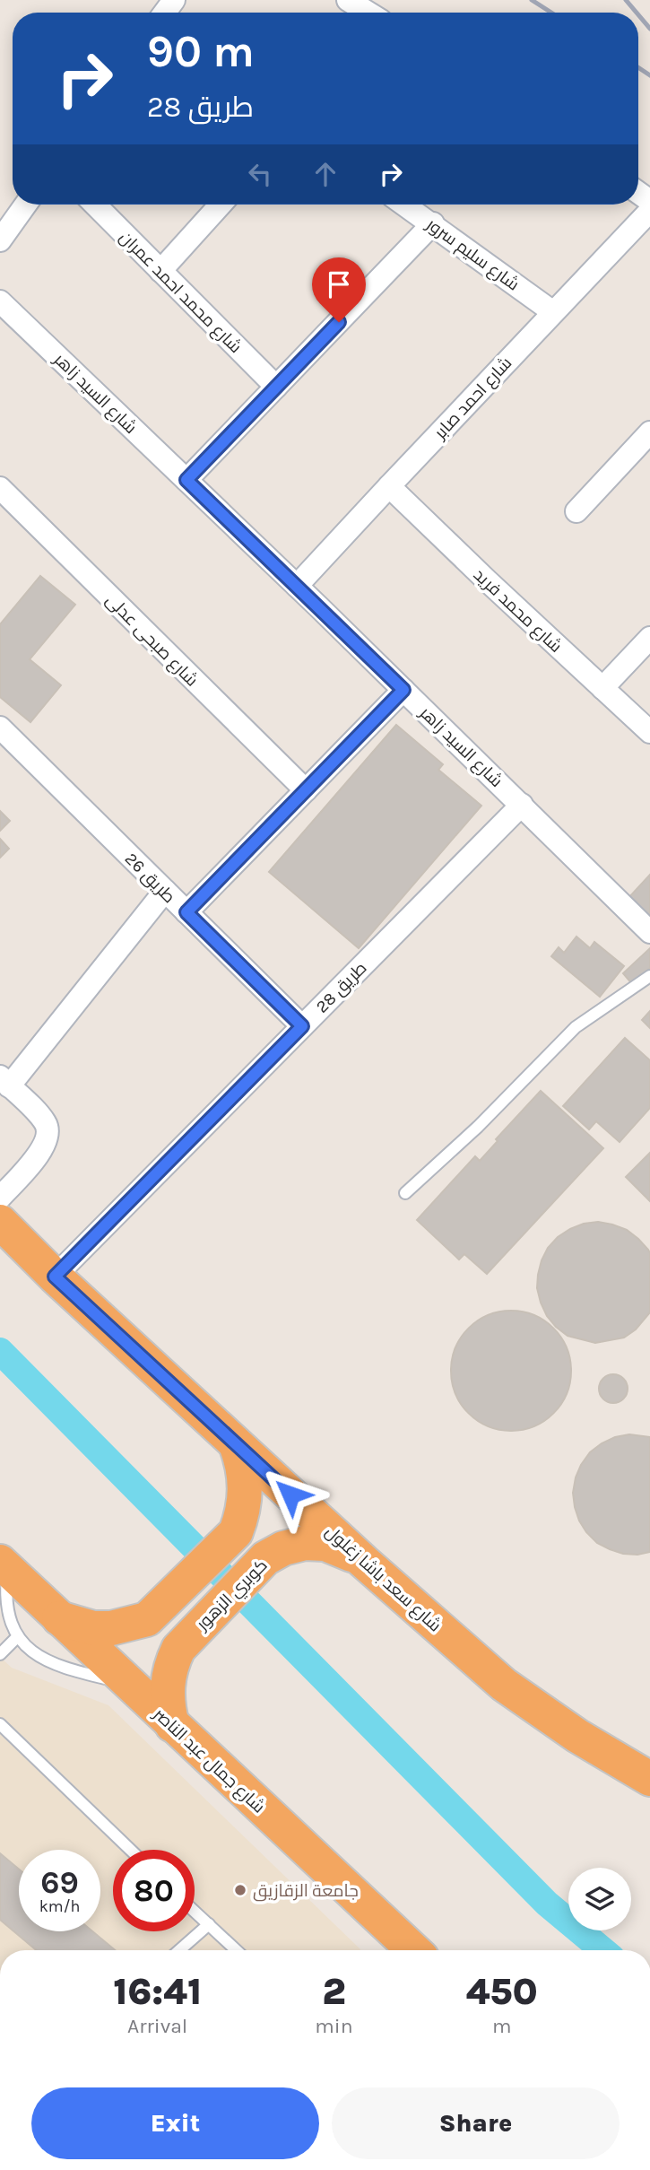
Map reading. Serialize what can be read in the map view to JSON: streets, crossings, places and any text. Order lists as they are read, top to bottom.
{
  "streets": {
    "highway": ["شارع سعد باشا زغلول", "كوبري الزهور", "شارع جمال عبد الناصر"],
    "street": [
      "شارع سليم سرور",
      "شارع محمد احمد عمران",
      "شارع السيد زاهر",
      "شارع احمد صابر",
      "شارع محمد فريد",
      "شارع صبحى عدلى",
      "طريق 26",
      "طريق 28"
    ]
  },
  "crossings": [
    ["شارع سليم سرور", "شارع احمد صابر"],
    ["شارع السيد زاهر", "شارع احمد صابر"],
    ["شارع السيد زاهر", "طريق 28"],
    ["شارع احمد صابر", "شارع محمد فريد"],
    ["طريق 26", "طريق 28"],
    ["طريق 28", "شارع سعد باشا زغلول"],
    ["شارع سعد باشا زغلول", "كوبري الزهور"],
    ["كوبري الزهور", "شارع جمال عبد الناصر"]
  ],
  "places": ["جامعة الزقازيق"],
  "page": {
    "turn": ["90 m", "طريق 28"],
    "speed": "69 km/h",
    "limit": "80",
    "eta": [
      "16:41",
      "Arrival",
      "2",
      "min",
      "450",
      "m"
    ],
    "buttons": ["Exit", "Share"]
  }
}
